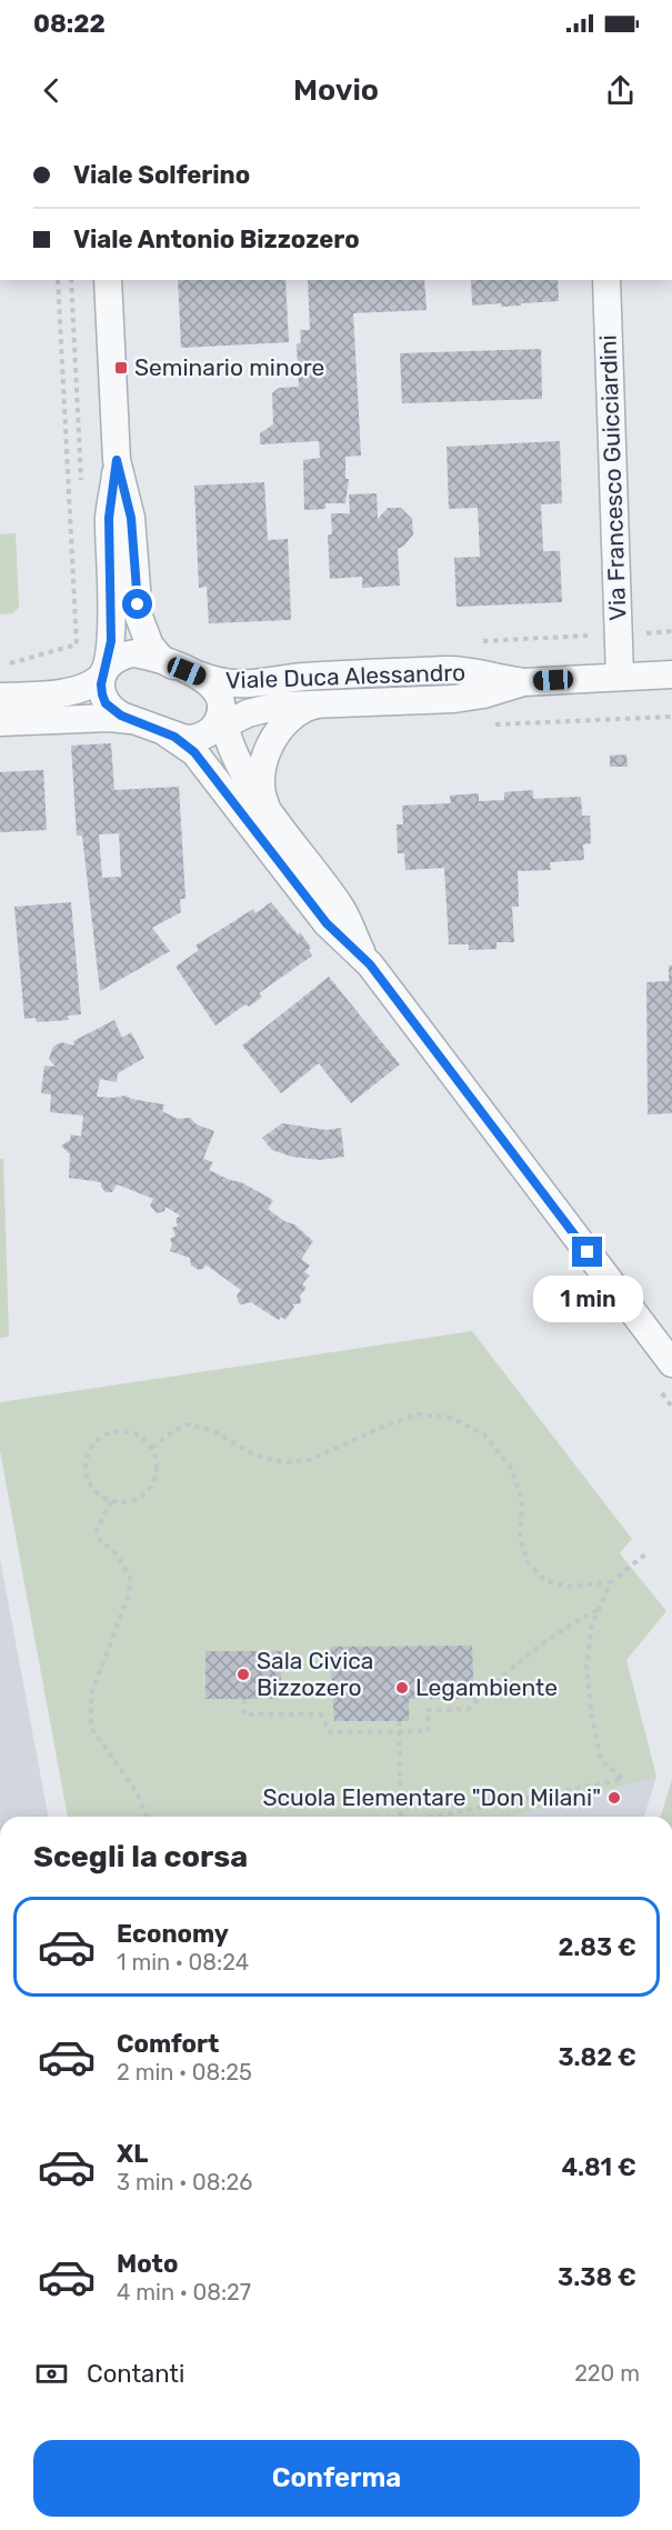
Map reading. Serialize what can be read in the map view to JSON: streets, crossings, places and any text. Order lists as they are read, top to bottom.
{
  "streets": {
    "street": ["Via Francesco Guicciardini", "Viale Duca Alessandro"]
  },
  "crossings": [
    ["Via Francesco Guicciardini", "Viale Duca Alessandro"]
  ],
  "places": {
    "transit": ["Seminario minore"],
    "other": ["Sala Civica Bizzozero", "Legambiente", "Scuola Elementare \"Don Milani\""]
  },
  "page": {
    "status": "08:22",
    "header": "Movio",
    "banner": ["Viale Solferino", "Viale Antonio Bizzozero"],
    "bubble": "1 min",
    "heading": "Scegli la corsa",
    "list": [
      {
        "name": "Economy",
        "note": "1 min · 08:24",
        "value": "2.83 €"
      },
      {
        "name": "Comfort",
        "note": "2 min · 08:25",
        "value": "3.82 €"
      },
      {
        "name": "XL",
        "note": "3 min · 08:26",
        "value": "4.81 €"
      },
      {
        "name": "Moto",
        "note": "4 min · 08:27",
        "value": "3.38 €"
      }
    ],
    "pay": ["Contanti", "220 m"],
    "buttons": "Conferma"
  }
}
